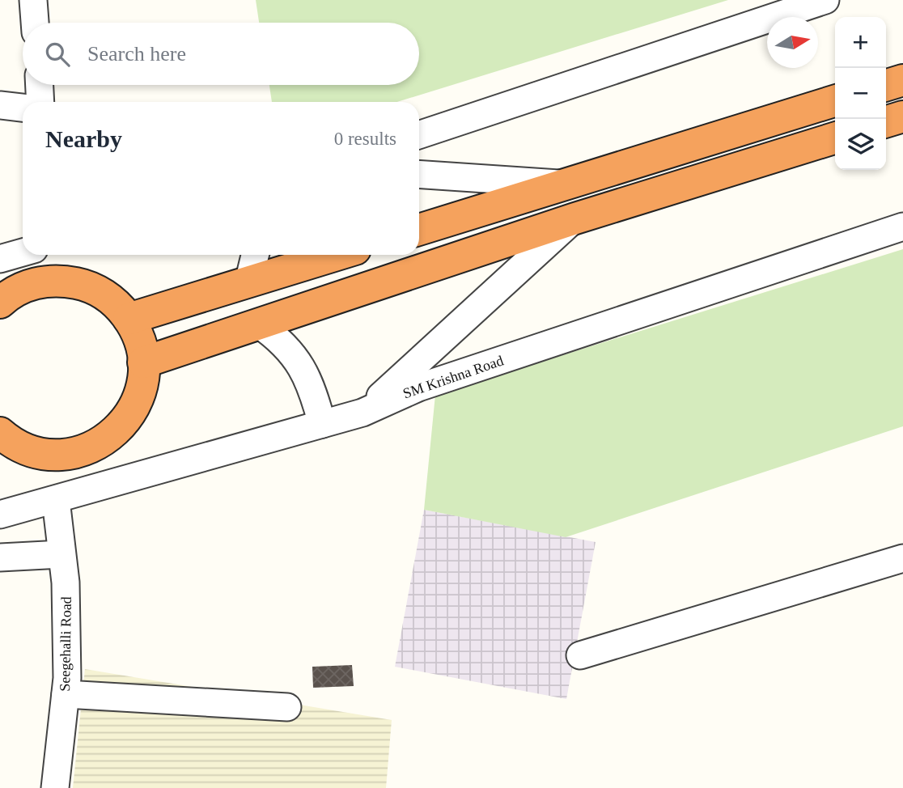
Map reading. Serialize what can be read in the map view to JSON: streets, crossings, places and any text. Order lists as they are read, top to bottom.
{
  "streets": {
    "street": ["SM Krishna Road", "Seegehalli Road"]
  },
  "crossings": [
    ["SM Krishna Road", "Seegehalli Road"]
  ],
  "north": "right",
  "page": {
    "map_buttons": ["+", "−"],
    "search": "Search here",
    "heading": ["Nearby", "0 results"]
  }
}
